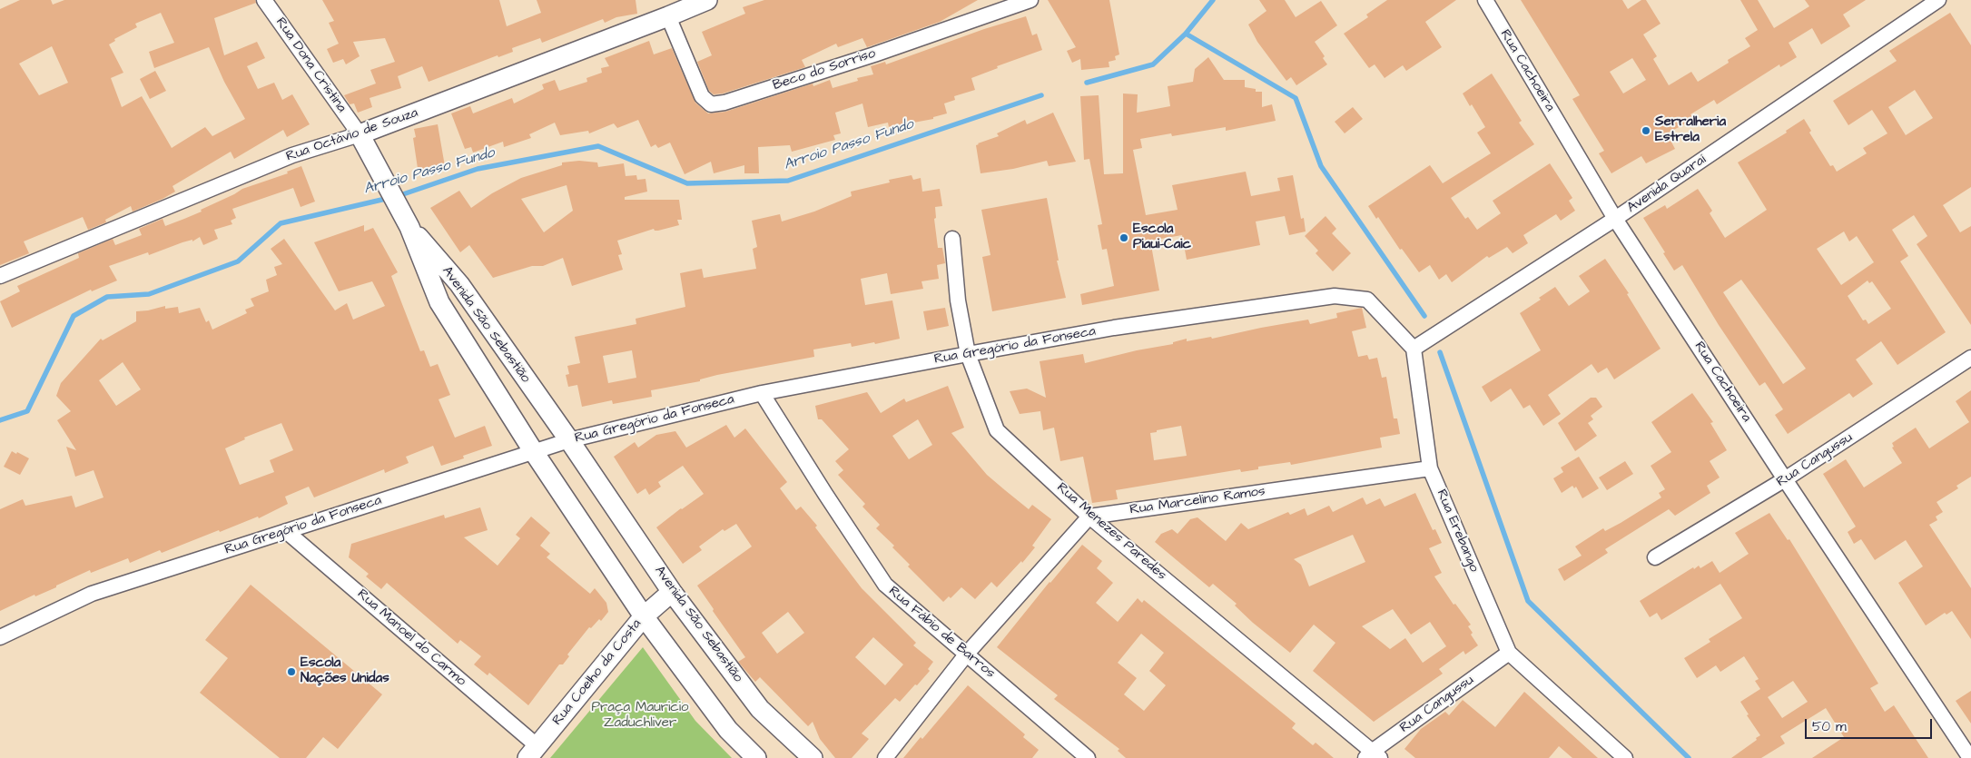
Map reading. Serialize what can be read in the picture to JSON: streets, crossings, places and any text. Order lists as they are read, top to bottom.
{
  "streets": {
    "street": [
      "Rua Dona Cristina",
      "Beco do Sorriso",
      "Rua Cachoeira",
      "Rua Octávio de Souza",
      "Avenida Quaraí",
      "Avenida São Sebastião",
      "Rua Gregório da Fonseca",
      "Rua Cangussu",
      "Rua Marcelino Ramos",
      "Rua Erebango",
      "Rua Menezes Paredes",
      "Rua Fábio de Barros",
      "Rua Manoel do Carmo",
      "Rua Coelho da Costa"
    ]
  },
  "crossings": [
    ["Rua Dona Cristina", "Rua Octávio de Souza"],
    ["Rua Dona Cristina", "Avenida São Sebastião"],
    ["Beco do Sorriso", "Rua Octávio de Souza"],
    ["Rua Cachoeira", "Avenida Quaraí"],
    ["Rua Cachoeira", "Rua Cangussu"],
    ["Avenida Quaraí", "Rua Gregório da Fonseca"],
    ["Avenida Quaraí", "Rua Erebango"],
    ["Avenida São Sebastião", "Rua Gregório da Fonseca"],
    ["Avenida São Sebastião", "Rua Coelho da Costa"],
    ["Rua Gregório da Fonseca", "Rua Erebango"],
    ["Rua Gregório da Fonseca", "Rua Menezes Paredes"],
    ["Rua Gregório da Fonseca", "Rua Fábio de Barros"],
    ["Rua Gregório da Fonseca", "Rua Manoel do Carmo"],
    ["Rua Cangussu", "Rua Erebango"],
    ["Rua Cangussu", "Rua Menezes Paredes"],
    ["Rua Marcelino Ramos", "Rua Erebango"],
    ["Rua Marcelino Ramos", "Rua Menezes Paredes"],
    ["Rua Manoel do Carmo", "Rua Coelho da Costa"]
  ],
  "water": ["Arroio Passo Fundo"],
  "parks": ["Praça Mauricio Zaduchliver"],
  "places": ["Serralheria Estrela", "Escola Piaui-Caic", "Escola Nações Unidas"],
  "scale_bar": "50 m"
}
